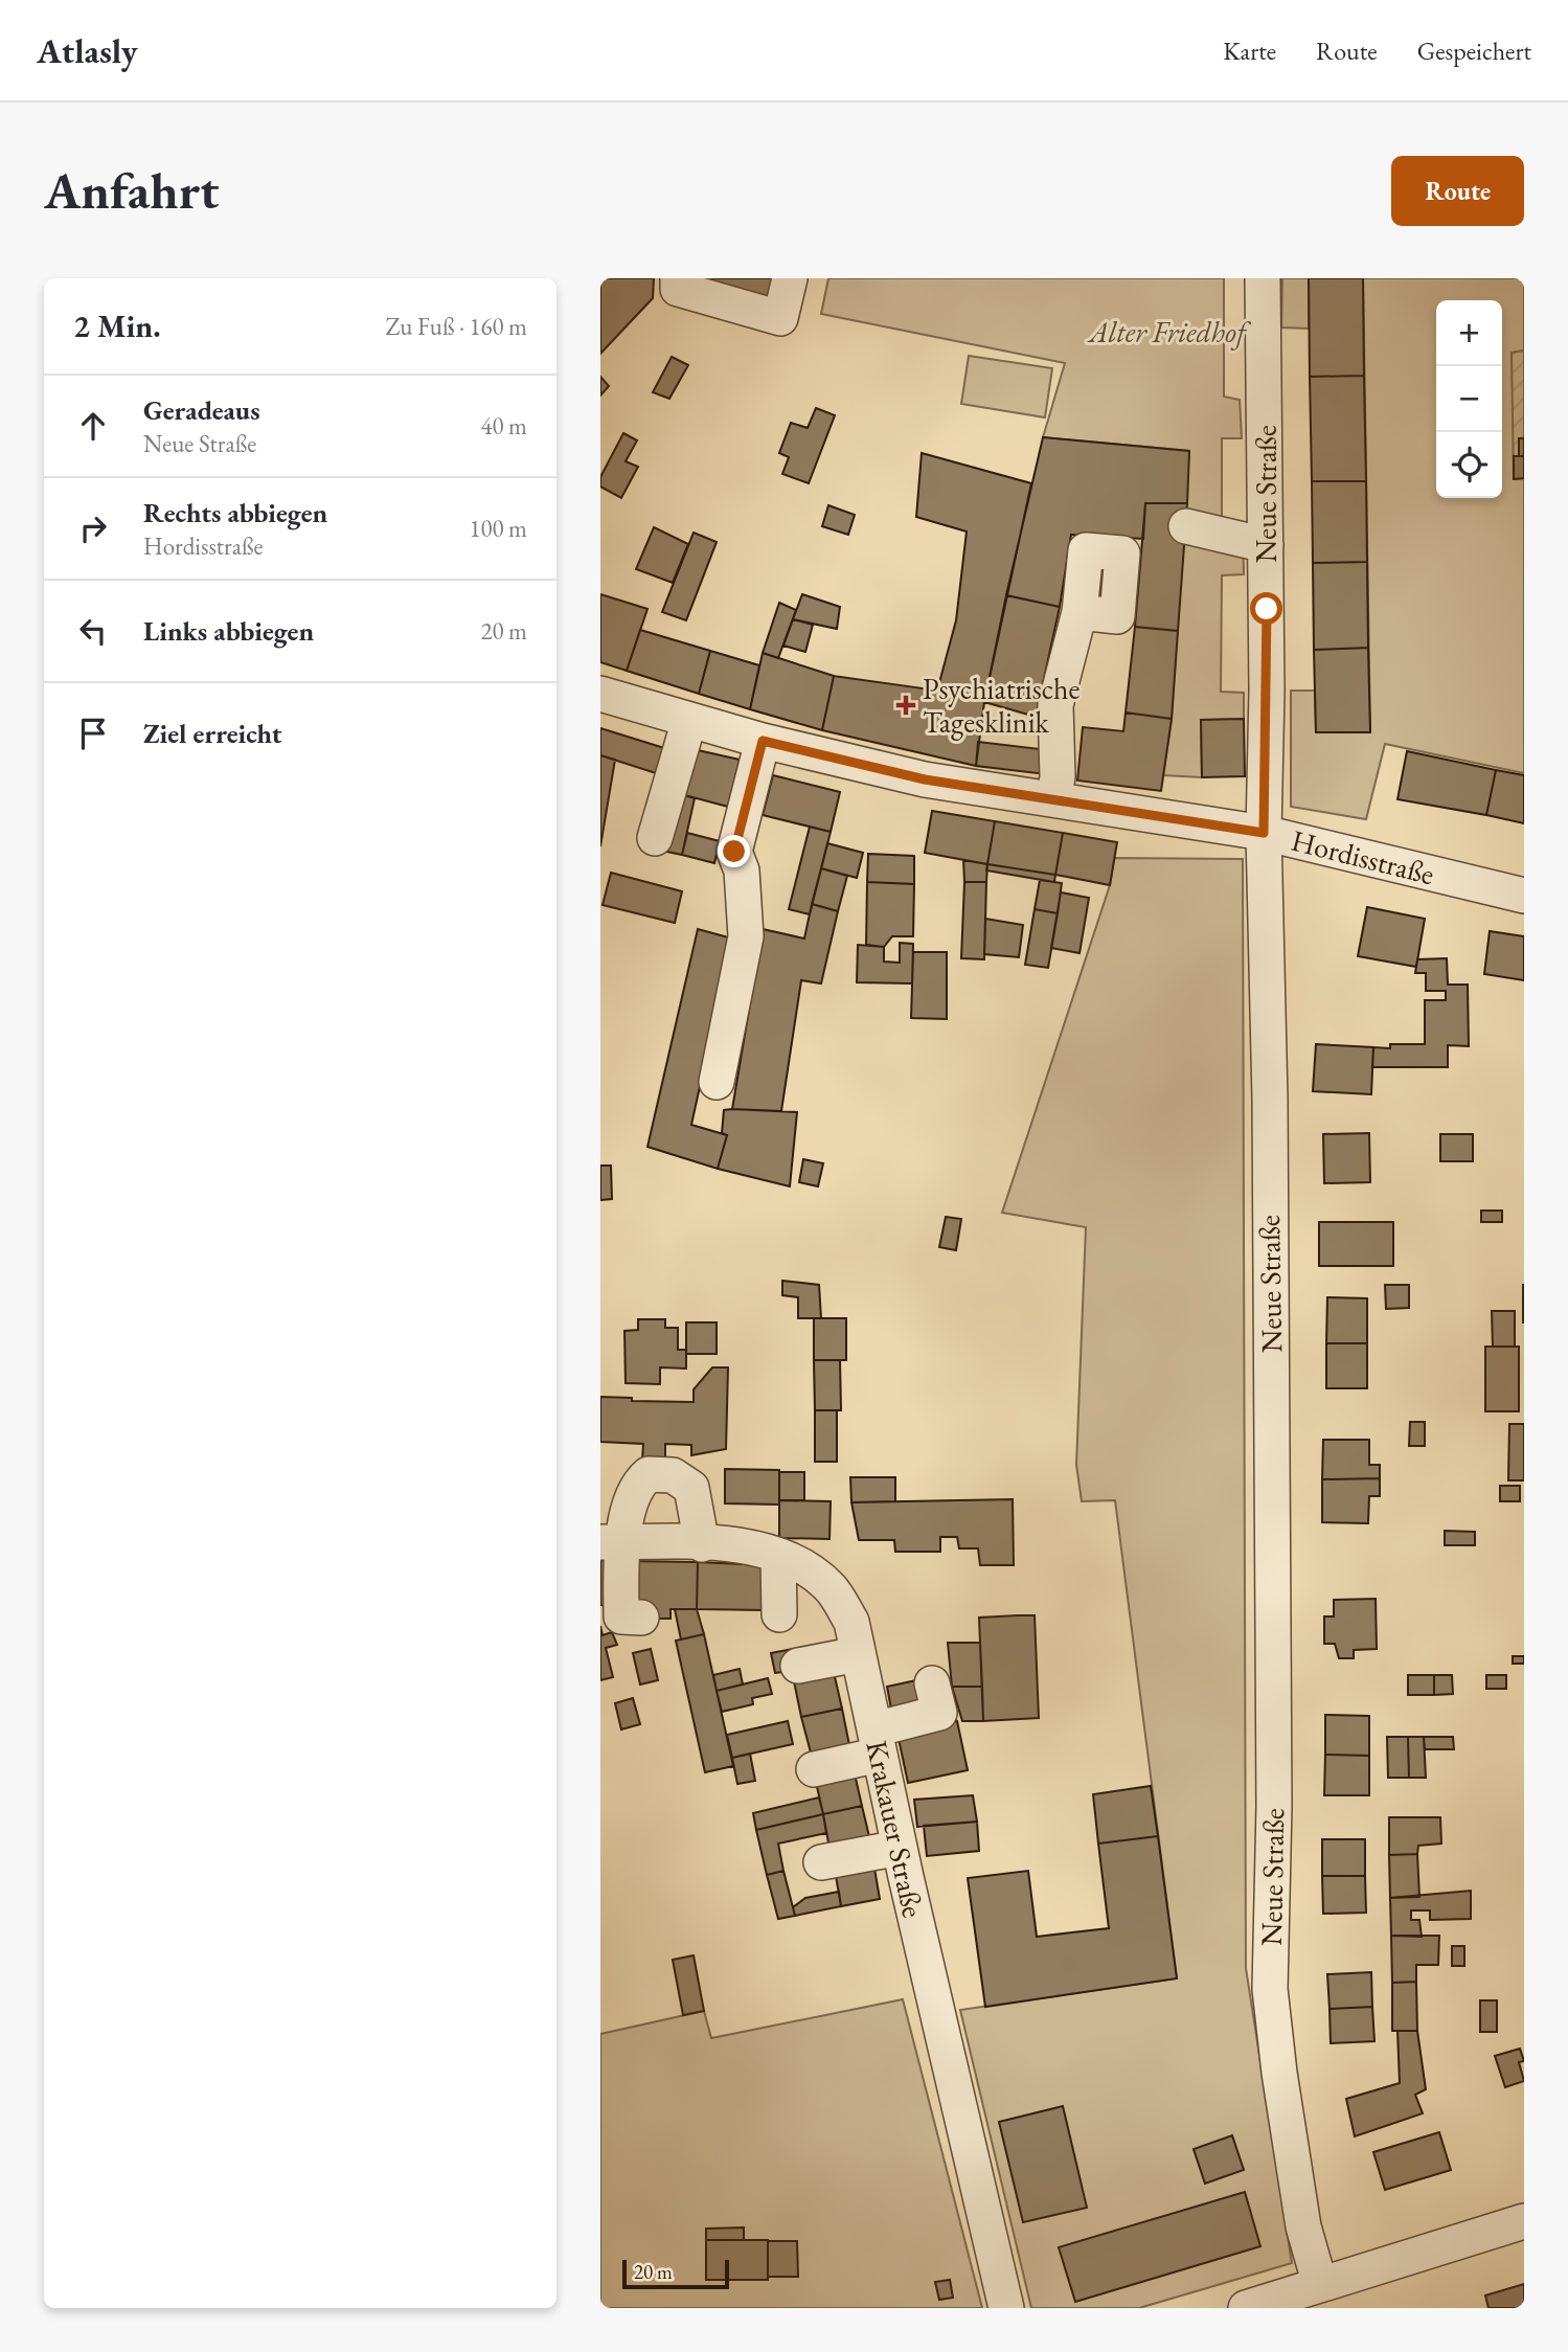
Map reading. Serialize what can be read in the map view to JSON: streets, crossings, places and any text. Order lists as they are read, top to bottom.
{
  "streets": {
    "street": ["Neue Straße", "Hordisstraße", "Krakauer Straße"]
  },
  "crossings": [
    ["Neue Straße", "Hordisstraße"]
  ],
  "parks": ["Alter Friedhof"],
  "places": {
    "health": ["Psychiatrische Tagesklinik"]
  },
  "scale_bar": "20 m",
  "page": {
    "header": "Atlasly",
    "nav": ["Karte", "Route", "Gespeichert"],
    "buttons": "Route",
    "title": "Anfahrt",
    "heading": ["2 Min.", "Zu Fuß · 160 m"],
    "map_buttons": ["+", "−"],
    "list": [
      ["Geradeaus", "Neue Straße", "40 m"],
      ["Rechts abbiegen", "Hordisstraße", "100 m"],
      ["Links abbiegen", "20 m"],
      "Ziel erreicht"
    ],
    "scale": "20 m"
  }
}
